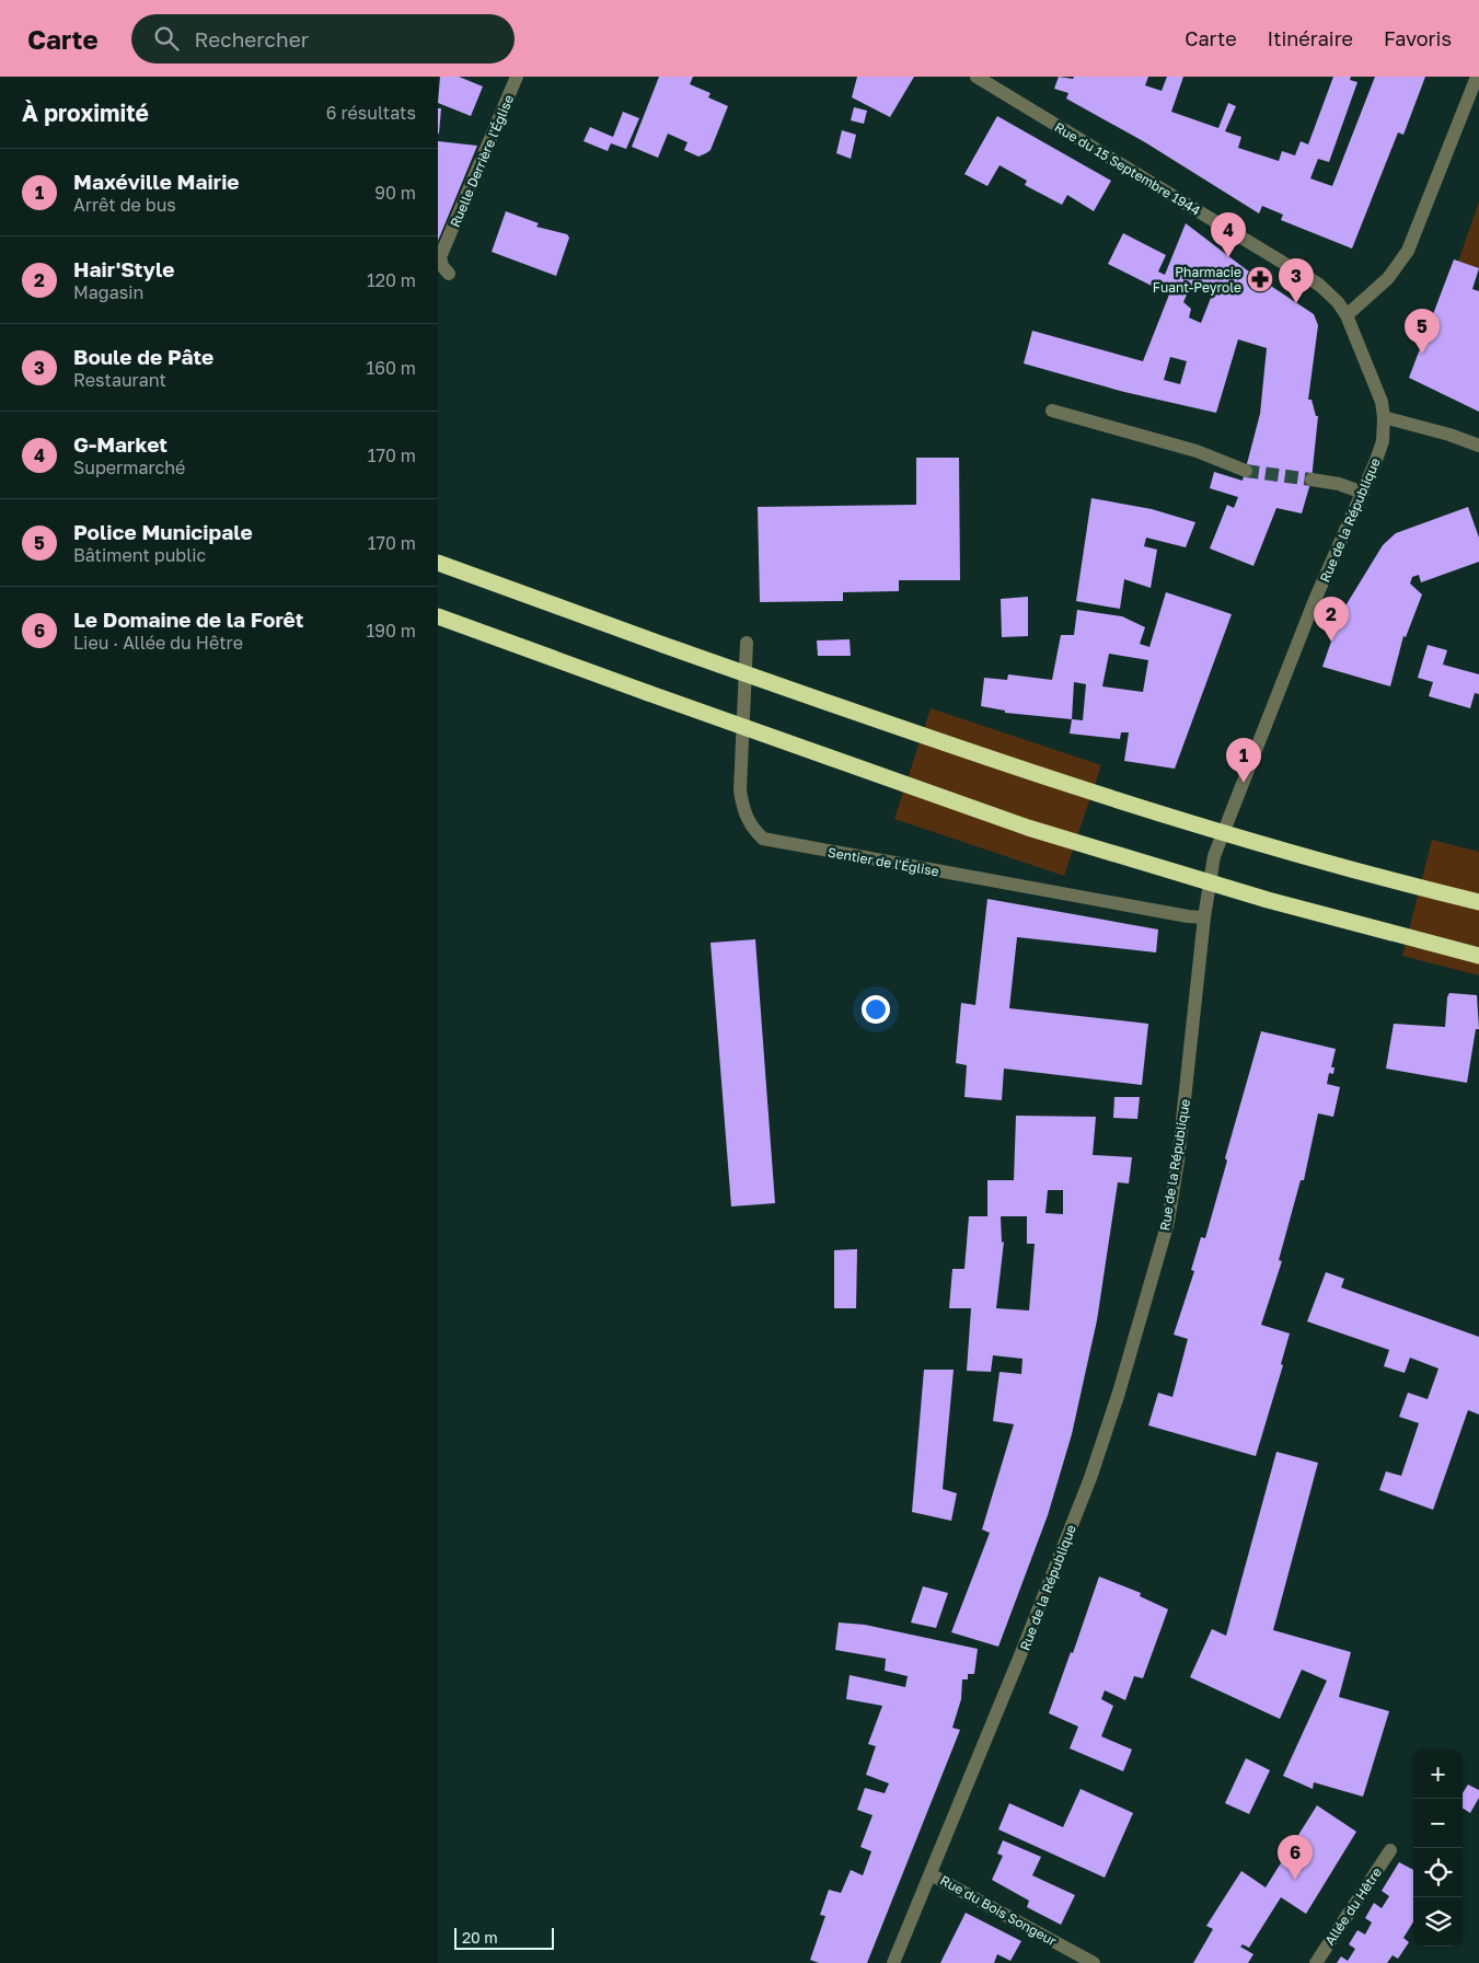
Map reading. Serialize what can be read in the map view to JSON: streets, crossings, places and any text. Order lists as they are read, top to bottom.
{
  "streets": {
    "street": [
      "Ruelle Derrière l'Église",
      "Rue du 15 Septembre 1944",
      "Rue de la République",
      "Sentier de l'Église",
      "Allée du Hêtre",
      "Rue du Bois Songeur"
    ]
  },
  "crossings": [
    ["Rue du 15 Septembre 1944", "Rue de la République"],
    ["Rue de la République", "Sentier de l'Église"],
    ["Rue de la République", "Rue du Bois Songeur"]
  ],
  "places": {
    "pharmacy": ["Pharmacie Fuant-Peyrole"]
  },
  "scale_bar": "20 m",
  "page": {
    "header": "Carte",
    "search": "Rechercher",
    "nav": ["Carte", "Itinéraire", "Favoris"],
    "heading": ["À proximité", "6 résultats"],
    "list": [
      {
        "mark": "1",
        "name": "Maxéville Mairie",
        "note": "Arrêt de bus",
        "value": "90 m"
      },
      {
        "mark": "2",
        "name": "Hair'Style",
        "note": "Magasin",
        "value": "120 m"
      },
      {
        "mark": "3",
        "name": "Boule de Pâte",
        "note": "Restaurant",
        "value": "160 m"
      },
      {
        "mark": "4",
        "name": "G-Market",
        "note": "Supermarché",
        "value": "170 m"
      },
      {
        "mark": "5",
        "name": "Police Municipale",
        "note": "Bâtiment public",
        "value": "170 m"
      },
      {
        "mark": "6",
        "name": "Le Domaine de la Forêt",
        "note": "Lieu · Allée du Hêtre",
        "value": "190 m"
      }
    ],
    "pins": [
      "4",
      "3",
      "5",
      "2",
      "1",
      "6"
    ],
    "map_buttons": ["+", "−"],
    "scale": "20 m"
  }
}
